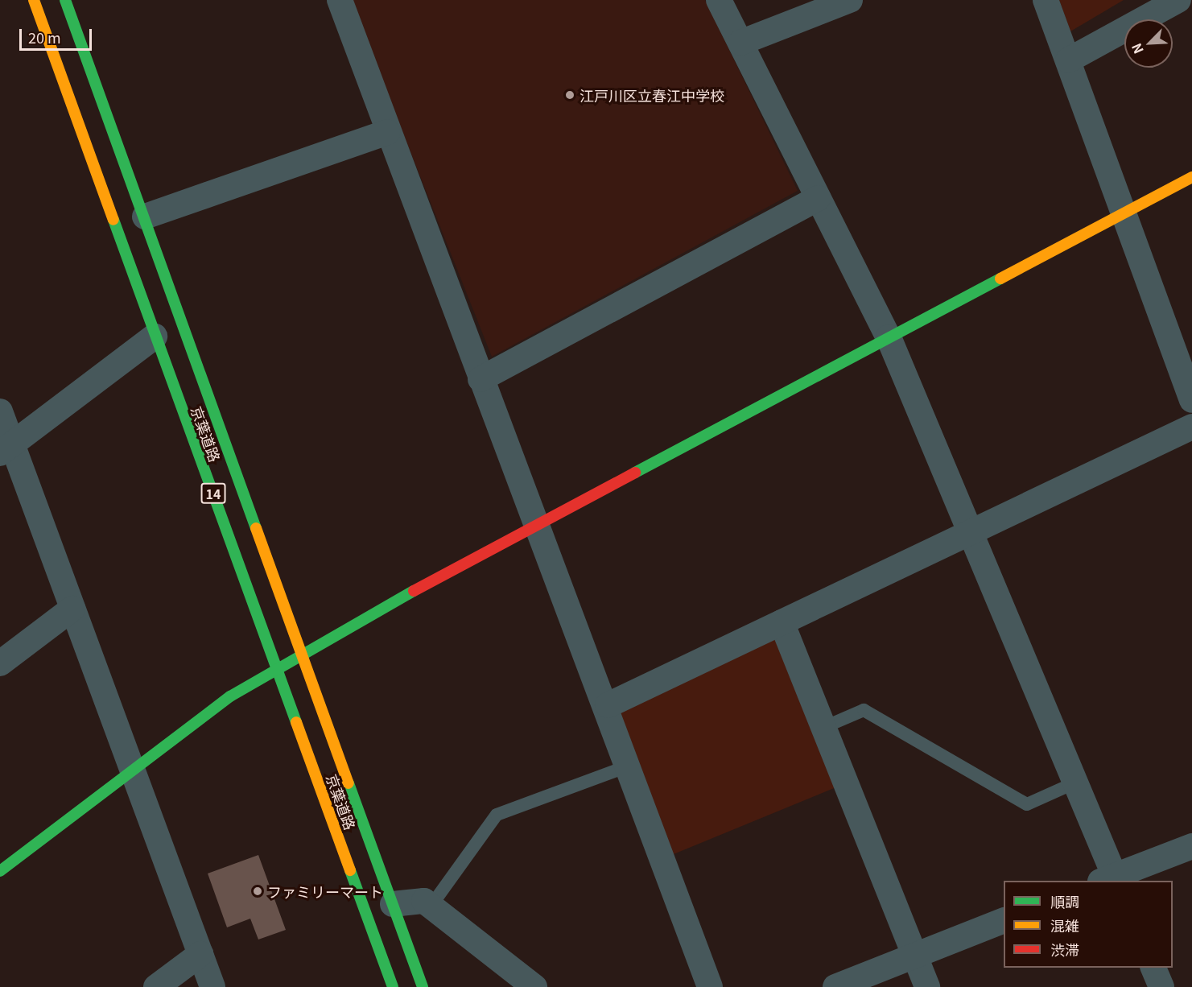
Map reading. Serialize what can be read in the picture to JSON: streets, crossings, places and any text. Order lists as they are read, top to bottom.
{
  "streets": {
    "main road": ["京葉道路", "14"]
  },
  "places": ["江戸川区立春江中学校", "ファミリーマート"],
  "legend": ["順調", "混雑", "渋滞"],
  "scale_bar": "20 m",
  "north": "bottom left"
}
